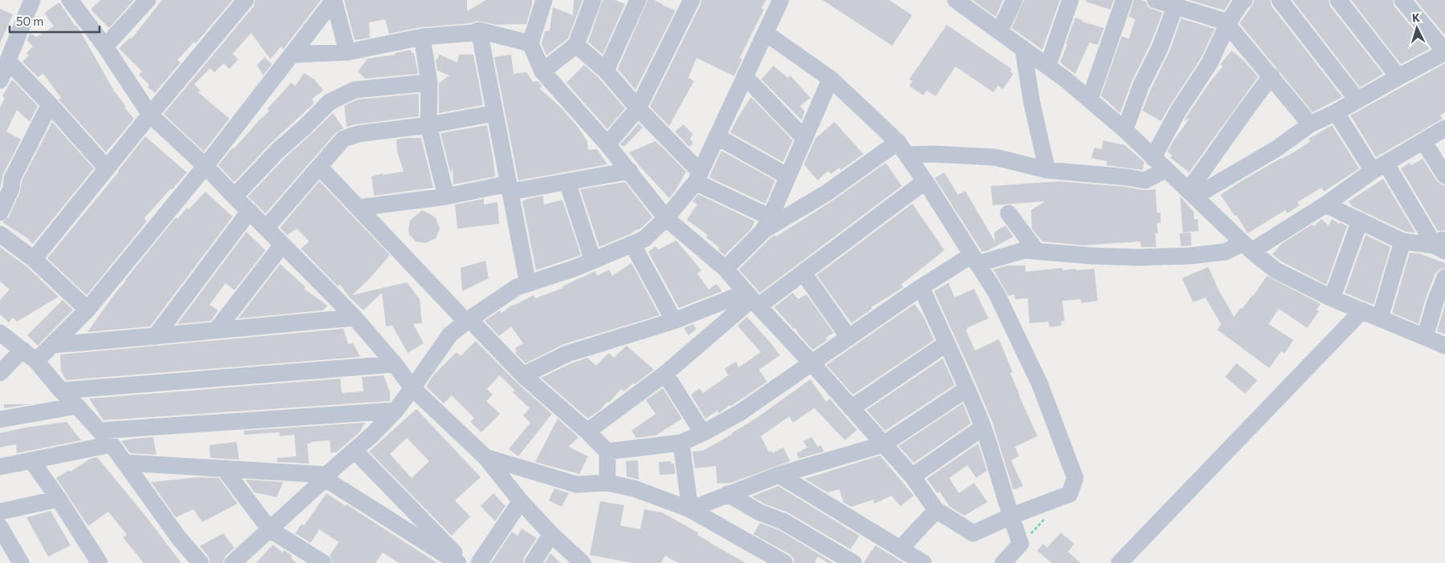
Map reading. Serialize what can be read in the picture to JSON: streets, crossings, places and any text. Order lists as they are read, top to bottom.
{
  "scale_bar": "50 m",
  "north": "top"
}
